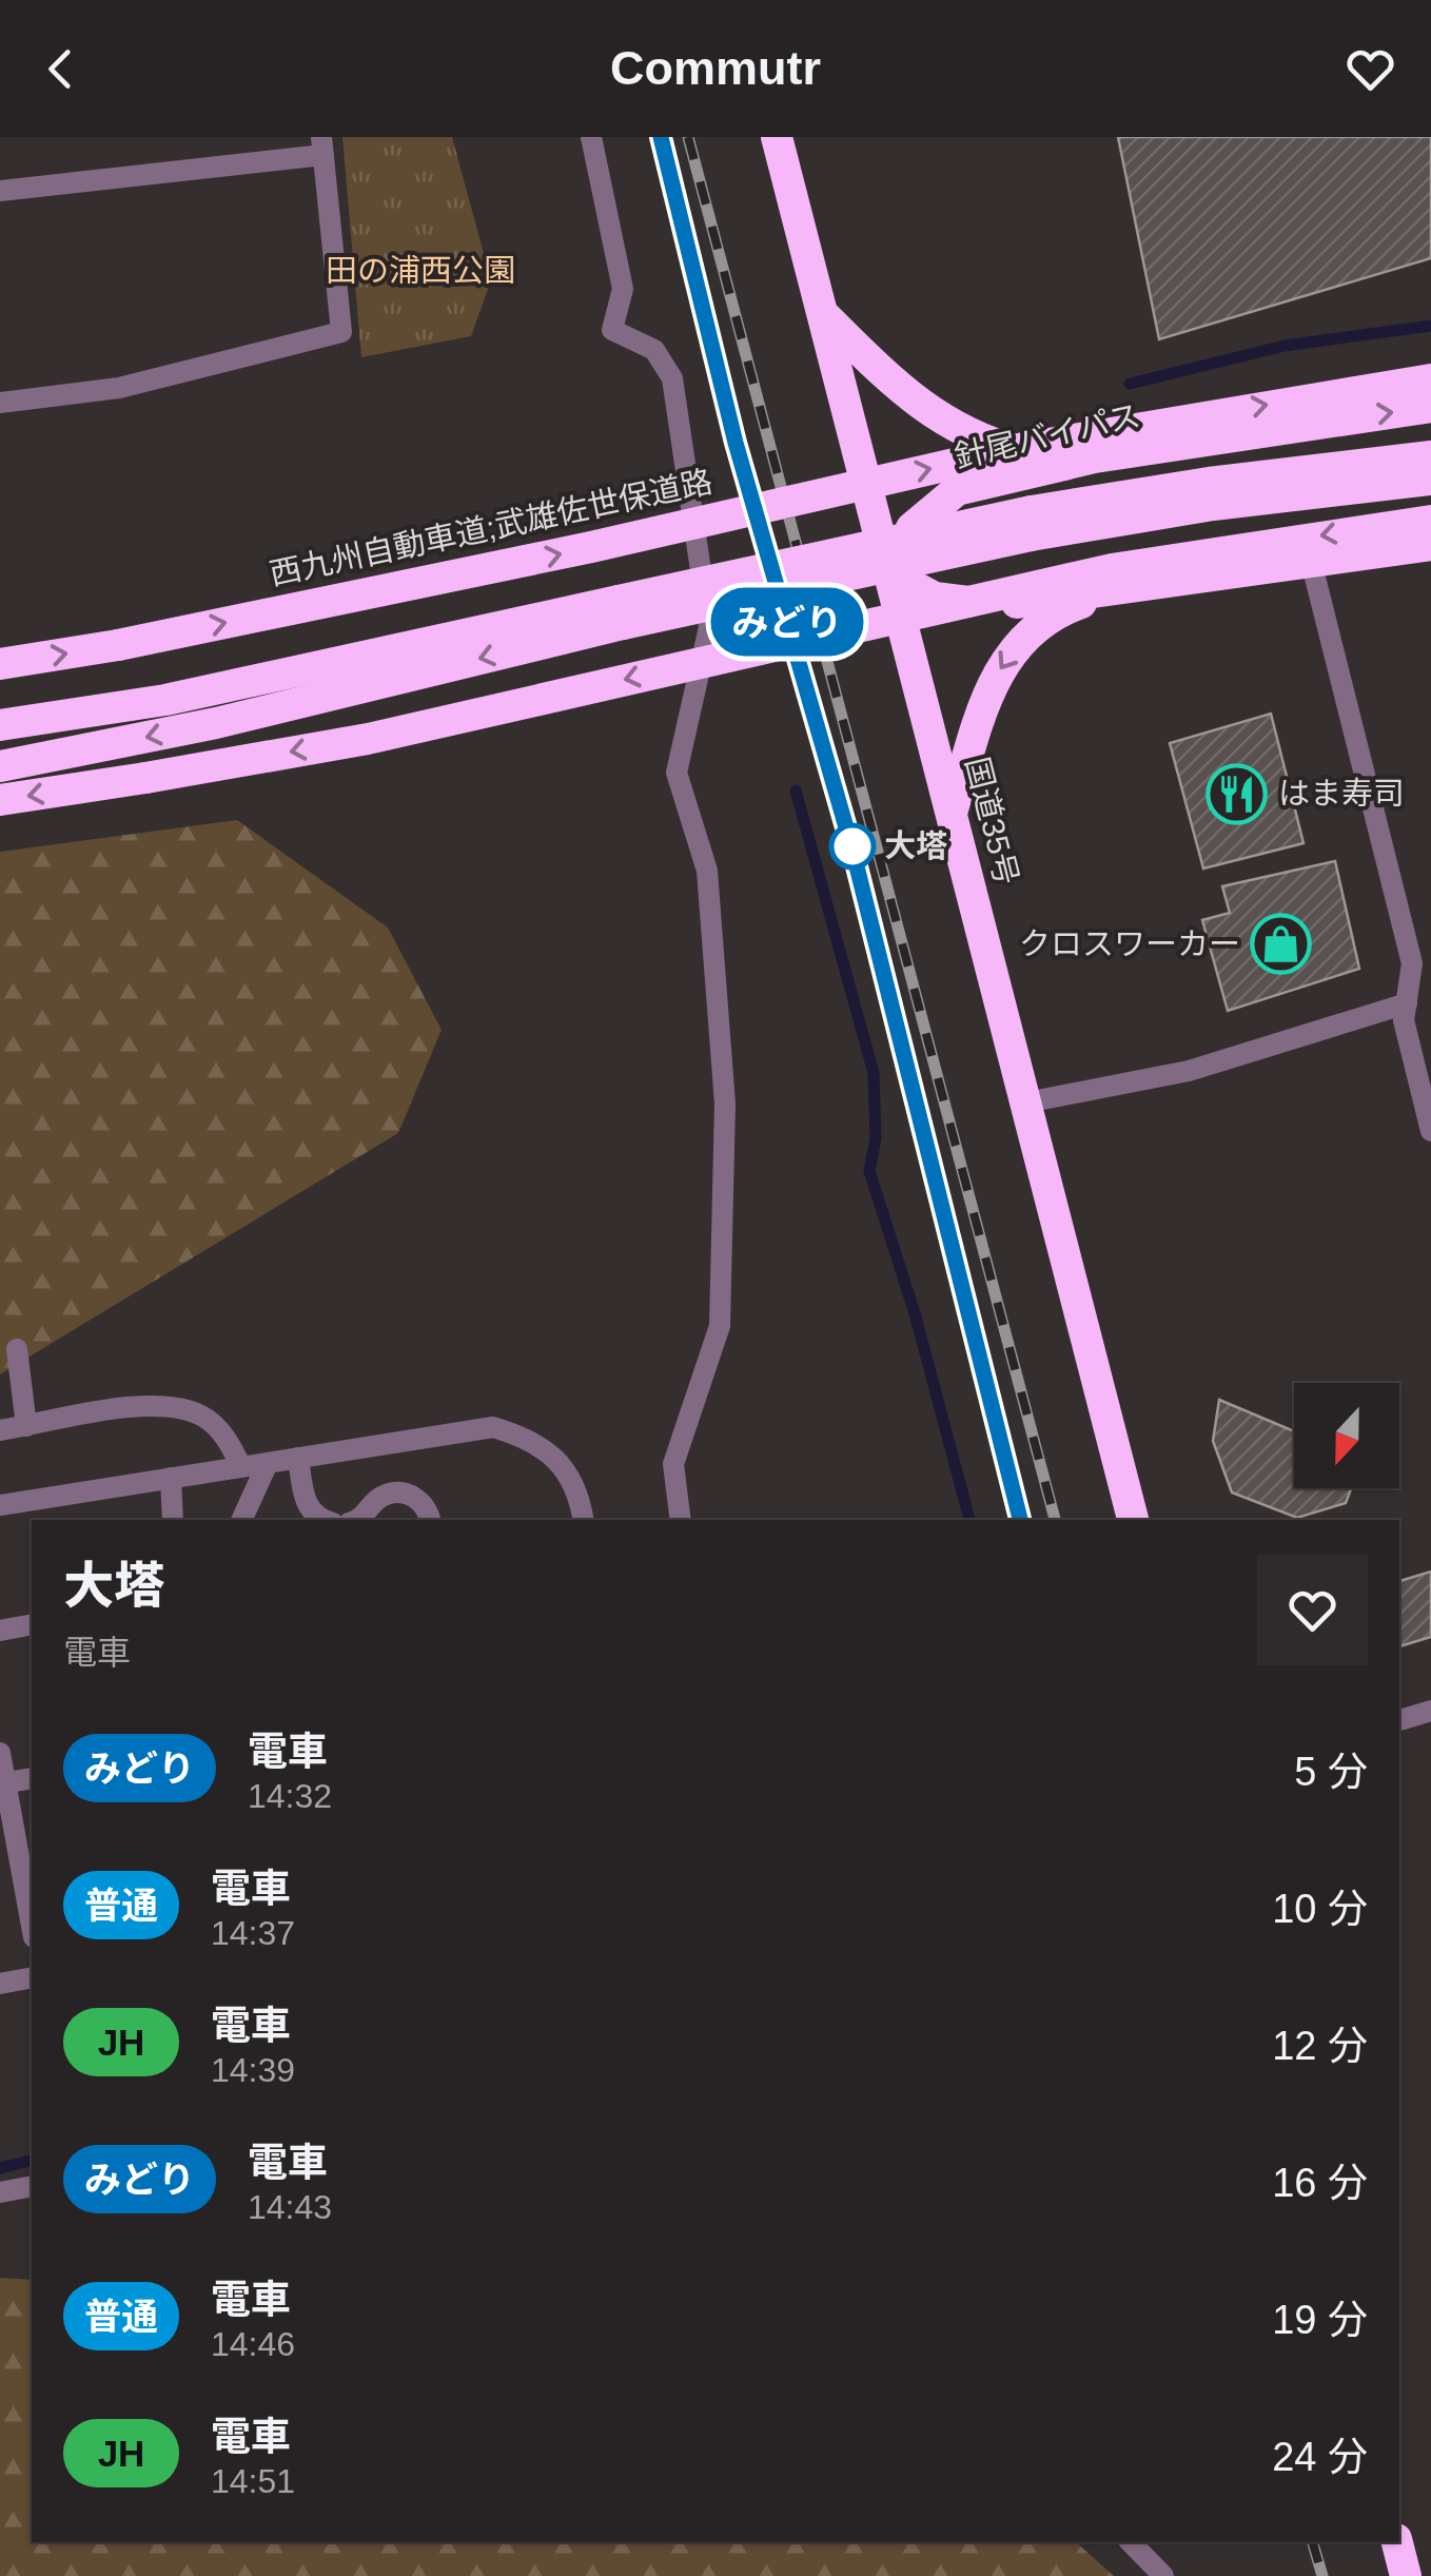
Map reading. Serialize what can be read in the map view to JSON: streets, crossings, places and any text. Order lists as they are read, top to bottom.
{
  "streets": {
    "highway": ["針尾バイパス", "西九州自動車道;武雄佐世保道路", "国道35号"]
  },
  "crossings": [
    ["針尾バイパス", "国道35号"]
  ],
  "parks": ["田の浦西公園"],
  "places": {
    "restaurant": ["はま寿司"],
    "other": ["大塔"],
    "shop": ["クロスワーカー"]
  },
  "north": "bottom",
  "page": {
    "header": "Commutr",
    "on_map": "みどり",
    "heading": ["大塔", "電車"],
    "list": [
      {
        "mark": "みどり",
        "name": "電車",
        "note": "14:32",
        "value": "5 分"
      },
      {
        "mark": "普通",
        "name": "電車",
        "note": "14:37",
        "value": "10 分"
      },
      {
        "mark": "JH",
        "name": "電車",
        "note": "14:39",
        "value": "12 分"
      },
      {
        "mark": "みどり",
        "name": "電車",
        "note": "14:43",
        "value": "16 分"
      },
      {
        "mark": "普通",
        "name": "電車",
        "note": "14:46",
        "value": "19 分"
      },
      {
        "mark": "JH",
        "name": "電車",
        "note": "14:51",
        "value": "24 分"
      }
    ]
  }
}
